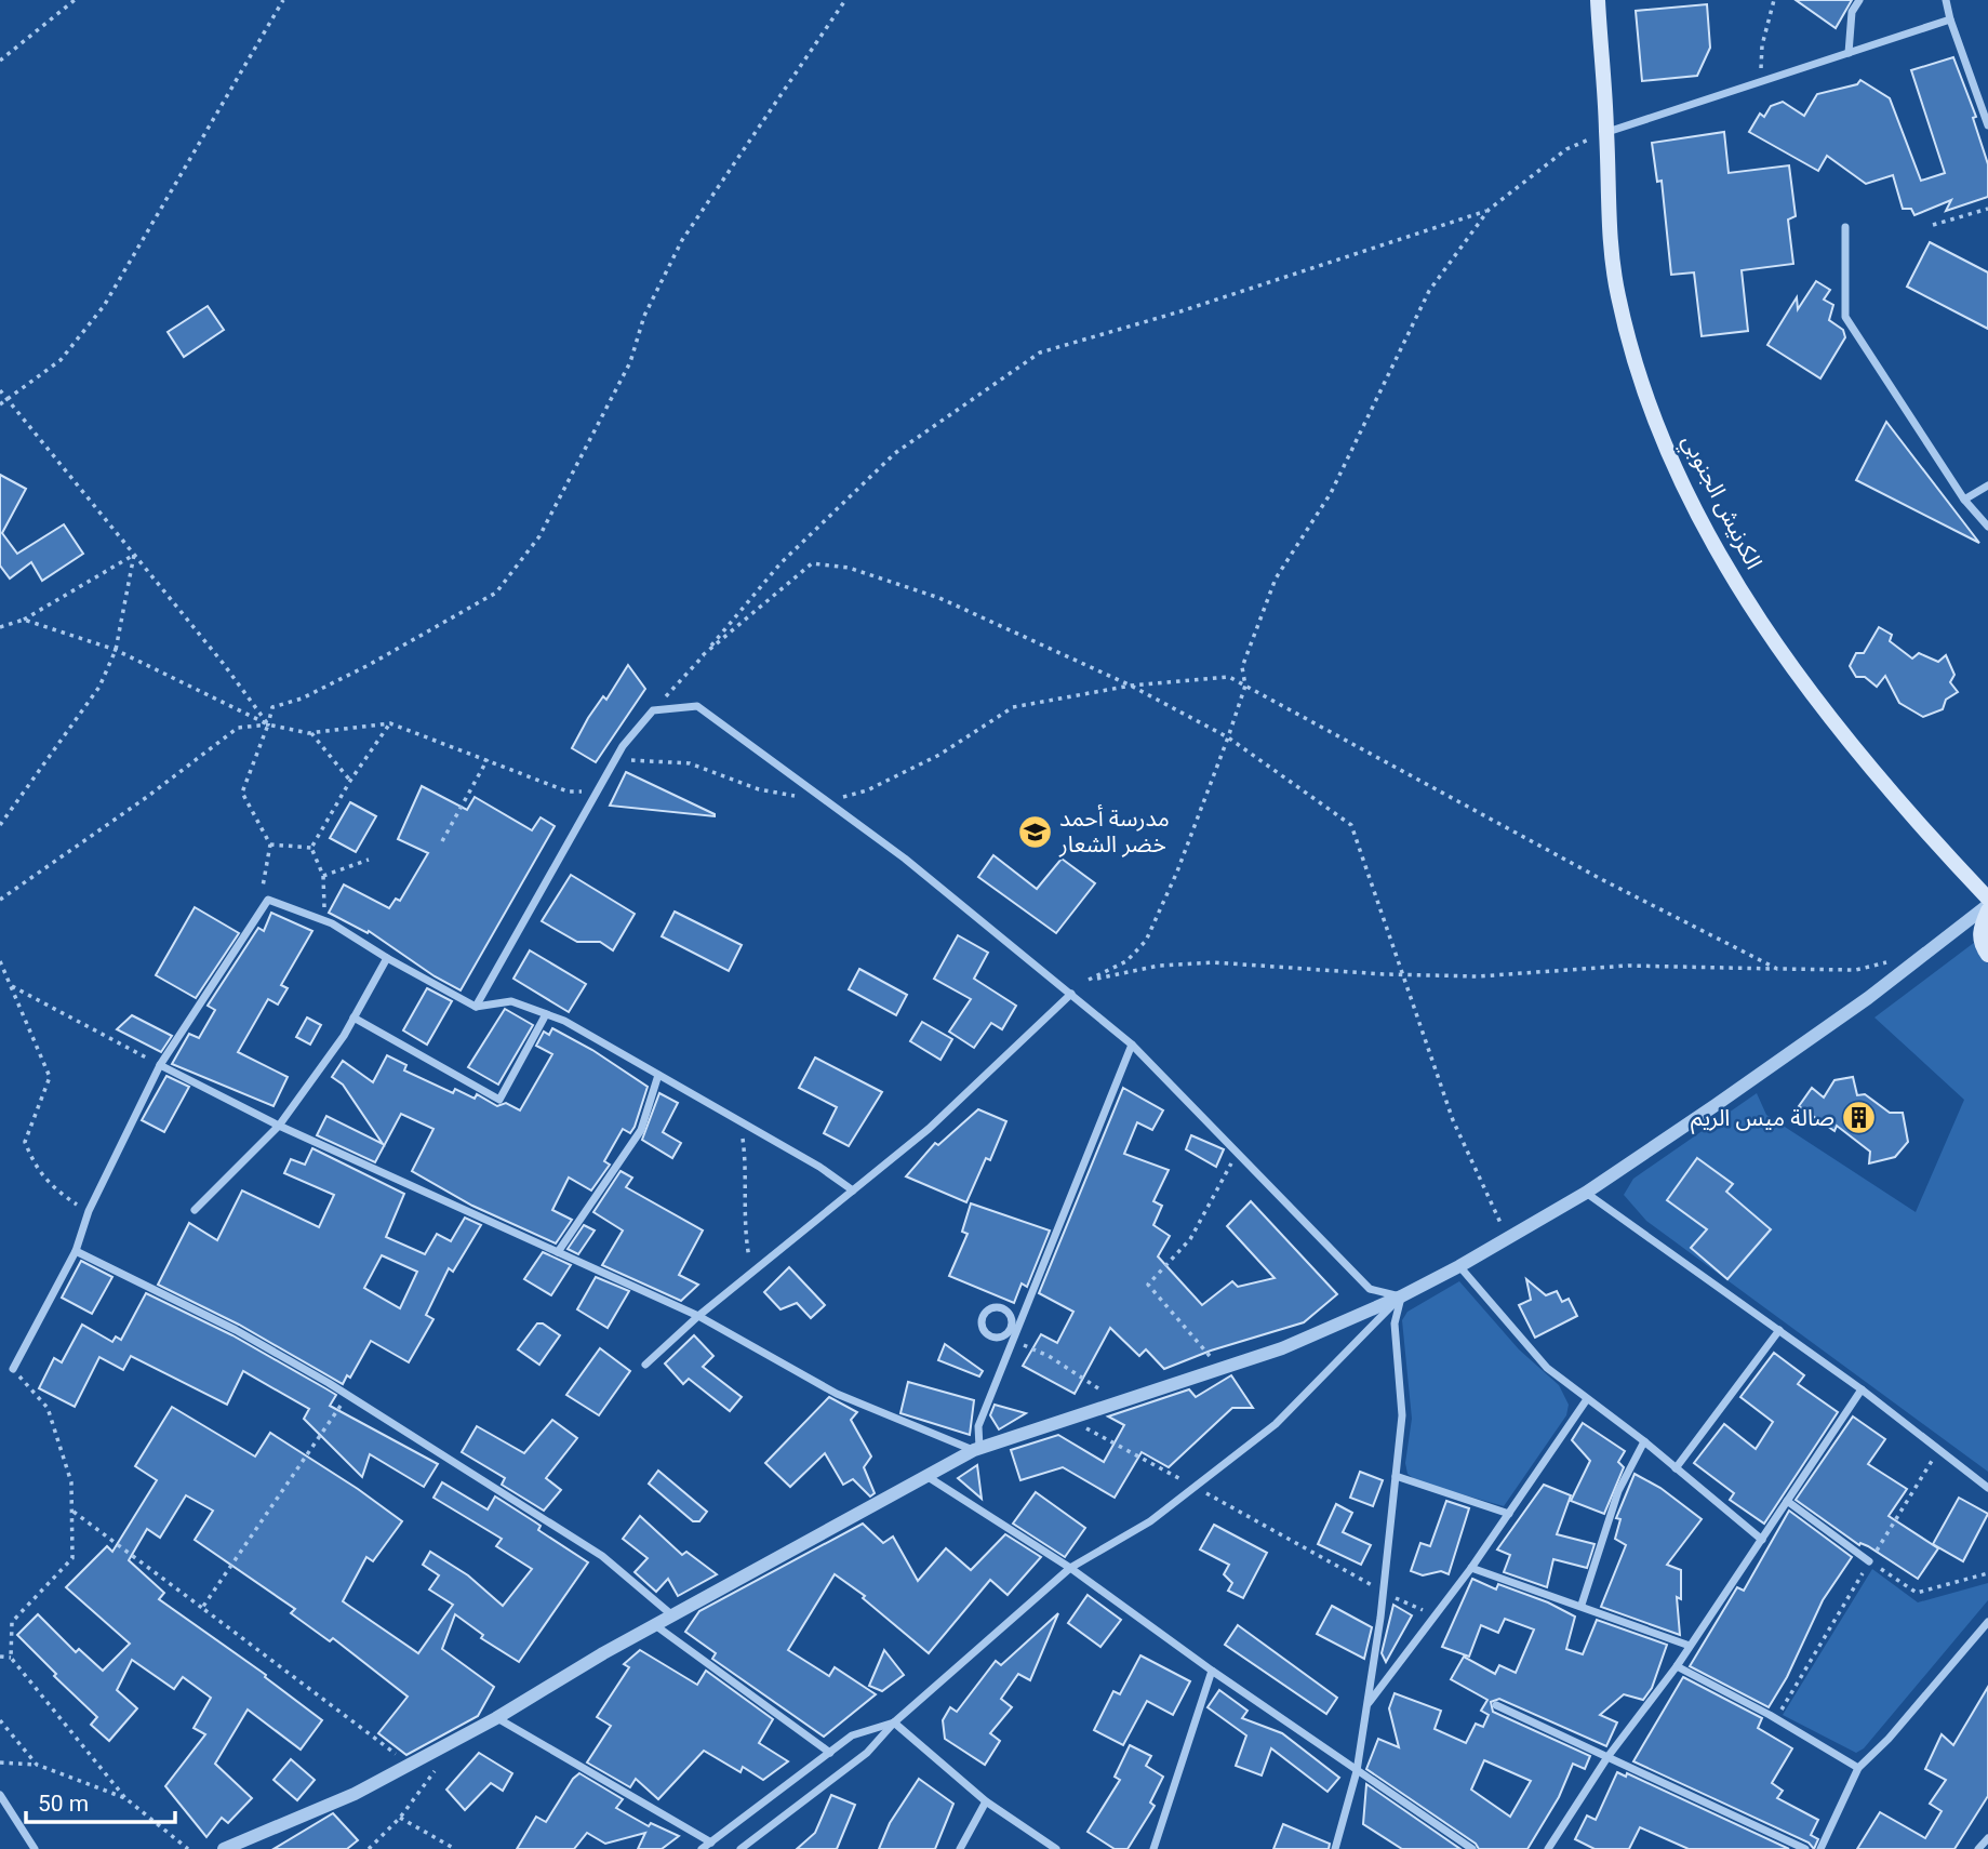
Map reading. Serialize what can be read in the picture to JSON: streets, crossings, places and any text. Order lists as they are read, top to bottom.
{
  "streets": {
    "main road": ["الكرنيش الجنوبي"]
  },
  "places": {
    "school or university": ["مدرسة أحمد خضر الشعار"],
    "building": ["صالة ميس الريم"]
  },
  "scale_bar": "50 m"
}
